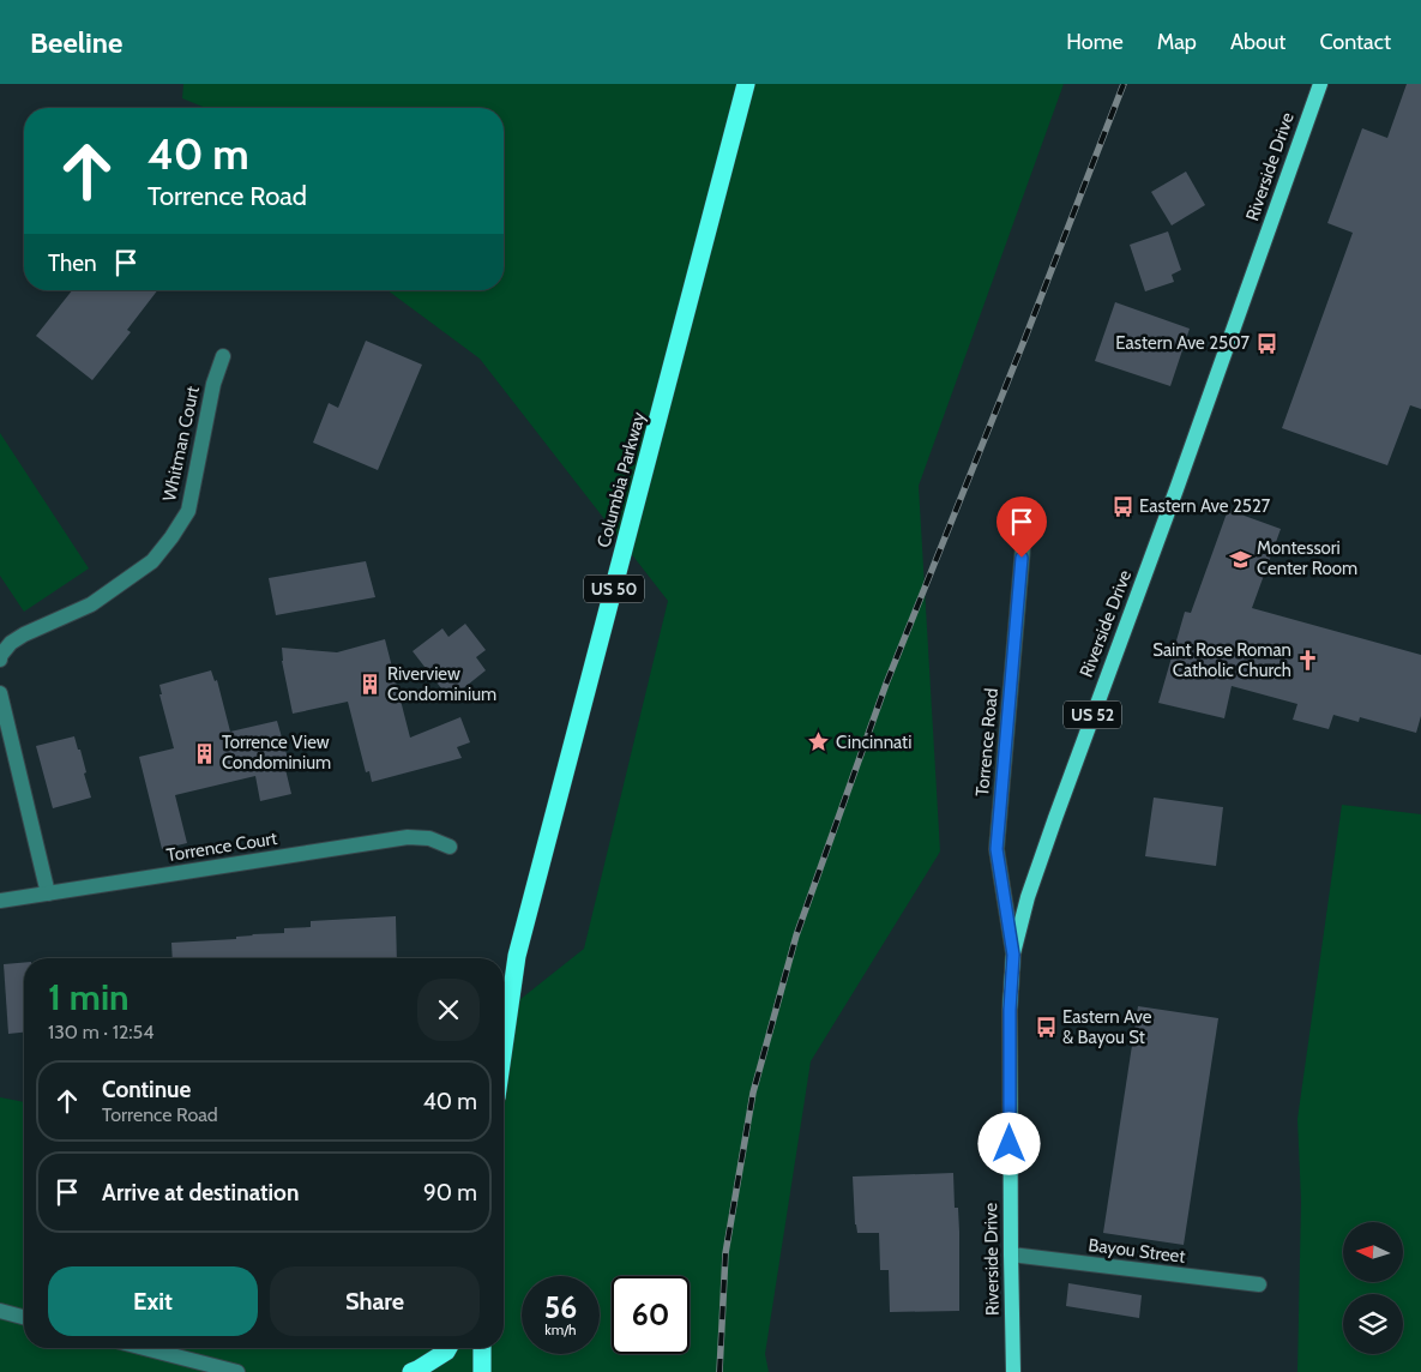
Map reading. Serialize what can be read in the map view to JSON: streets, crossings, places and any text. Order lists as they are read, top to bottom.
{
  "streets": {
    "highway": ["Columbia Parkway", "US 50"],
    "main road": ["Riverside Drive", "US 52"],
    "street": [
      "Whitman Court",
      "Torrence Road",
      "Torrence Court",
      "Bayou Street"
    ]
  },
  "crossings": [
    ["Riverside Drive", "Torrence Road"],
    ["Riverside Drive", "Bayou Street"]
  ],
  "places": {
    "bus stop": ["Eastern Ave 2507", "Eastern Ave 2527", "Eastern Ave & Bayou St"],
    "school or university": ["Montessori Center Room"],
    "church": ["Saint Rose Roman Catholic Church"],
    "building": ["Riverview Condominium", "Torrence View Condominium"],
    "place": ["Cincinnati"]
  },
  "north": "left",
  "page": {
    "header": "Beeline",
    "nav": [
      "Home",
      "Map",
      "About",
      "Contact"
    ],
    "turn": ["40 m", "Torrence Road"],
    "then": "Then",
    "heading": ["1 min", "130 m · 12:54"],
    "list": [
      {
        "name": "Continue",
        "note": "Torrence Road",
        "value": "40 m"
      },
      {
        "name": "Arrive at destination",
        "value": "90 m"
      }
    ],
    "buttons": ["Exit", "Share"],
    "speed": "56 km/h",
    "limit": "60"
  }
}
